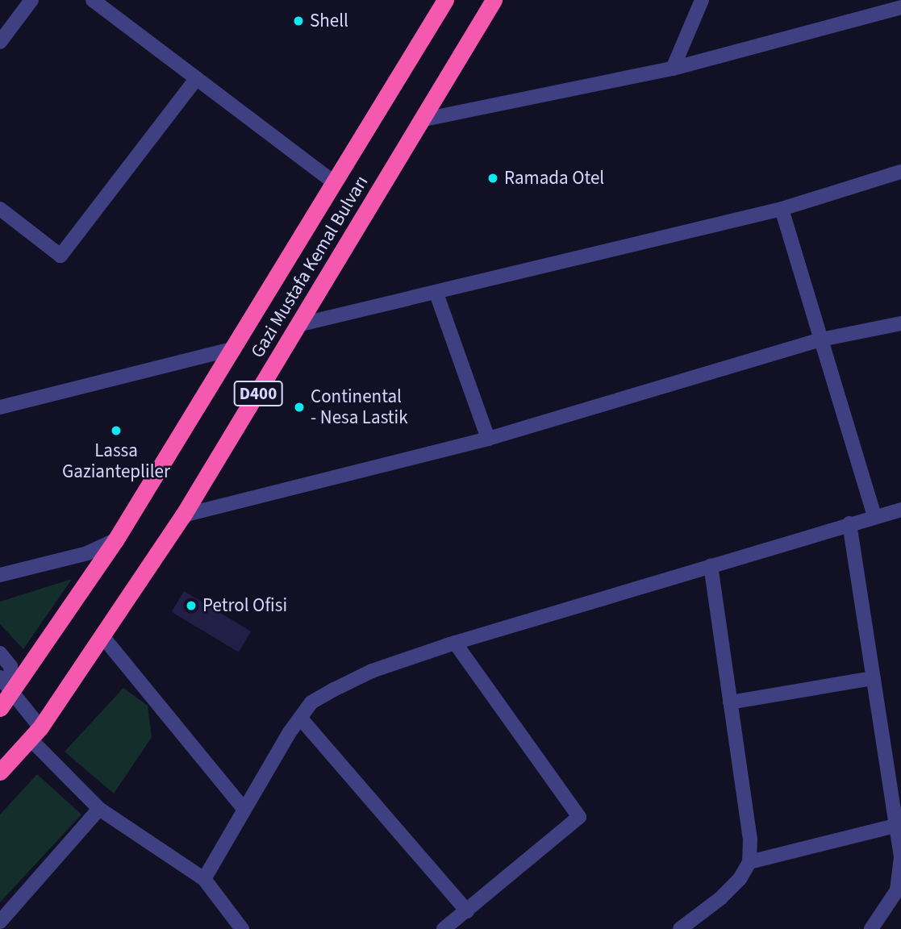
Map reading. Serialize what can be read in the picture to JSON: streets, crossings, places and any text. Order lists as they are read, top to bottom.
{
  "streets": {
    "highway": ["Gazi Mustafa Kemal Bulvarı", "D400"]
  },
  "places": [
    "Shell",
    "Ramada Otel",
    "Continental - Nesa Lastik",
    "Lassa Gaziantepliler",
    "Petrol Ofisi"
  ]
}
